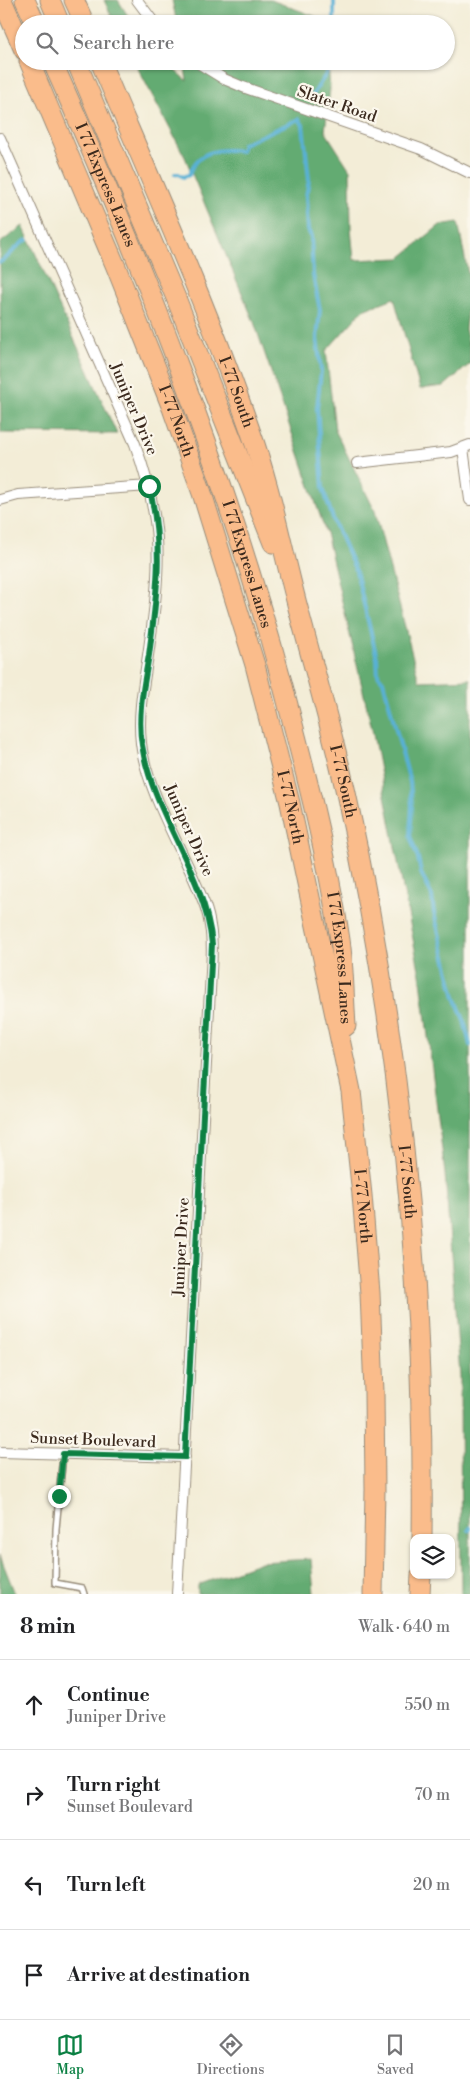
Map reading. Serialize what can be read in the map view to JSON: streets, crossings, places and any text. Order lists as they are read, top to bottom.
{
  "streets": {
    "highway": ["I 77 Express Lanes", "I-77 South", "I-77 North"],
    "street": ["Slater Road", "Juniper Drive", "Sunset Boulevard"]
  },
  "crossings": [
    ["I 77 Express Lanes", "I-77 South"],
    ["I 77 Express Lanes", "I-77 North"],
    ["Juniper Drive", "Sunset Boulevard"]
  ],
  "page": {
    "search": "Search here",
    "heading": ["8 min", "Walk · 640 m"],
    "list": [
      ["Continue", "Juniper Drive", "550 m"],
      ["Turn right", "Sunset Boulevard", "70 m"],
      ["Turn left", "20 m"],
      "Arrive at destination"
    ],
    "nav": ["Map", "Directions", "Saved"]
  }
}
